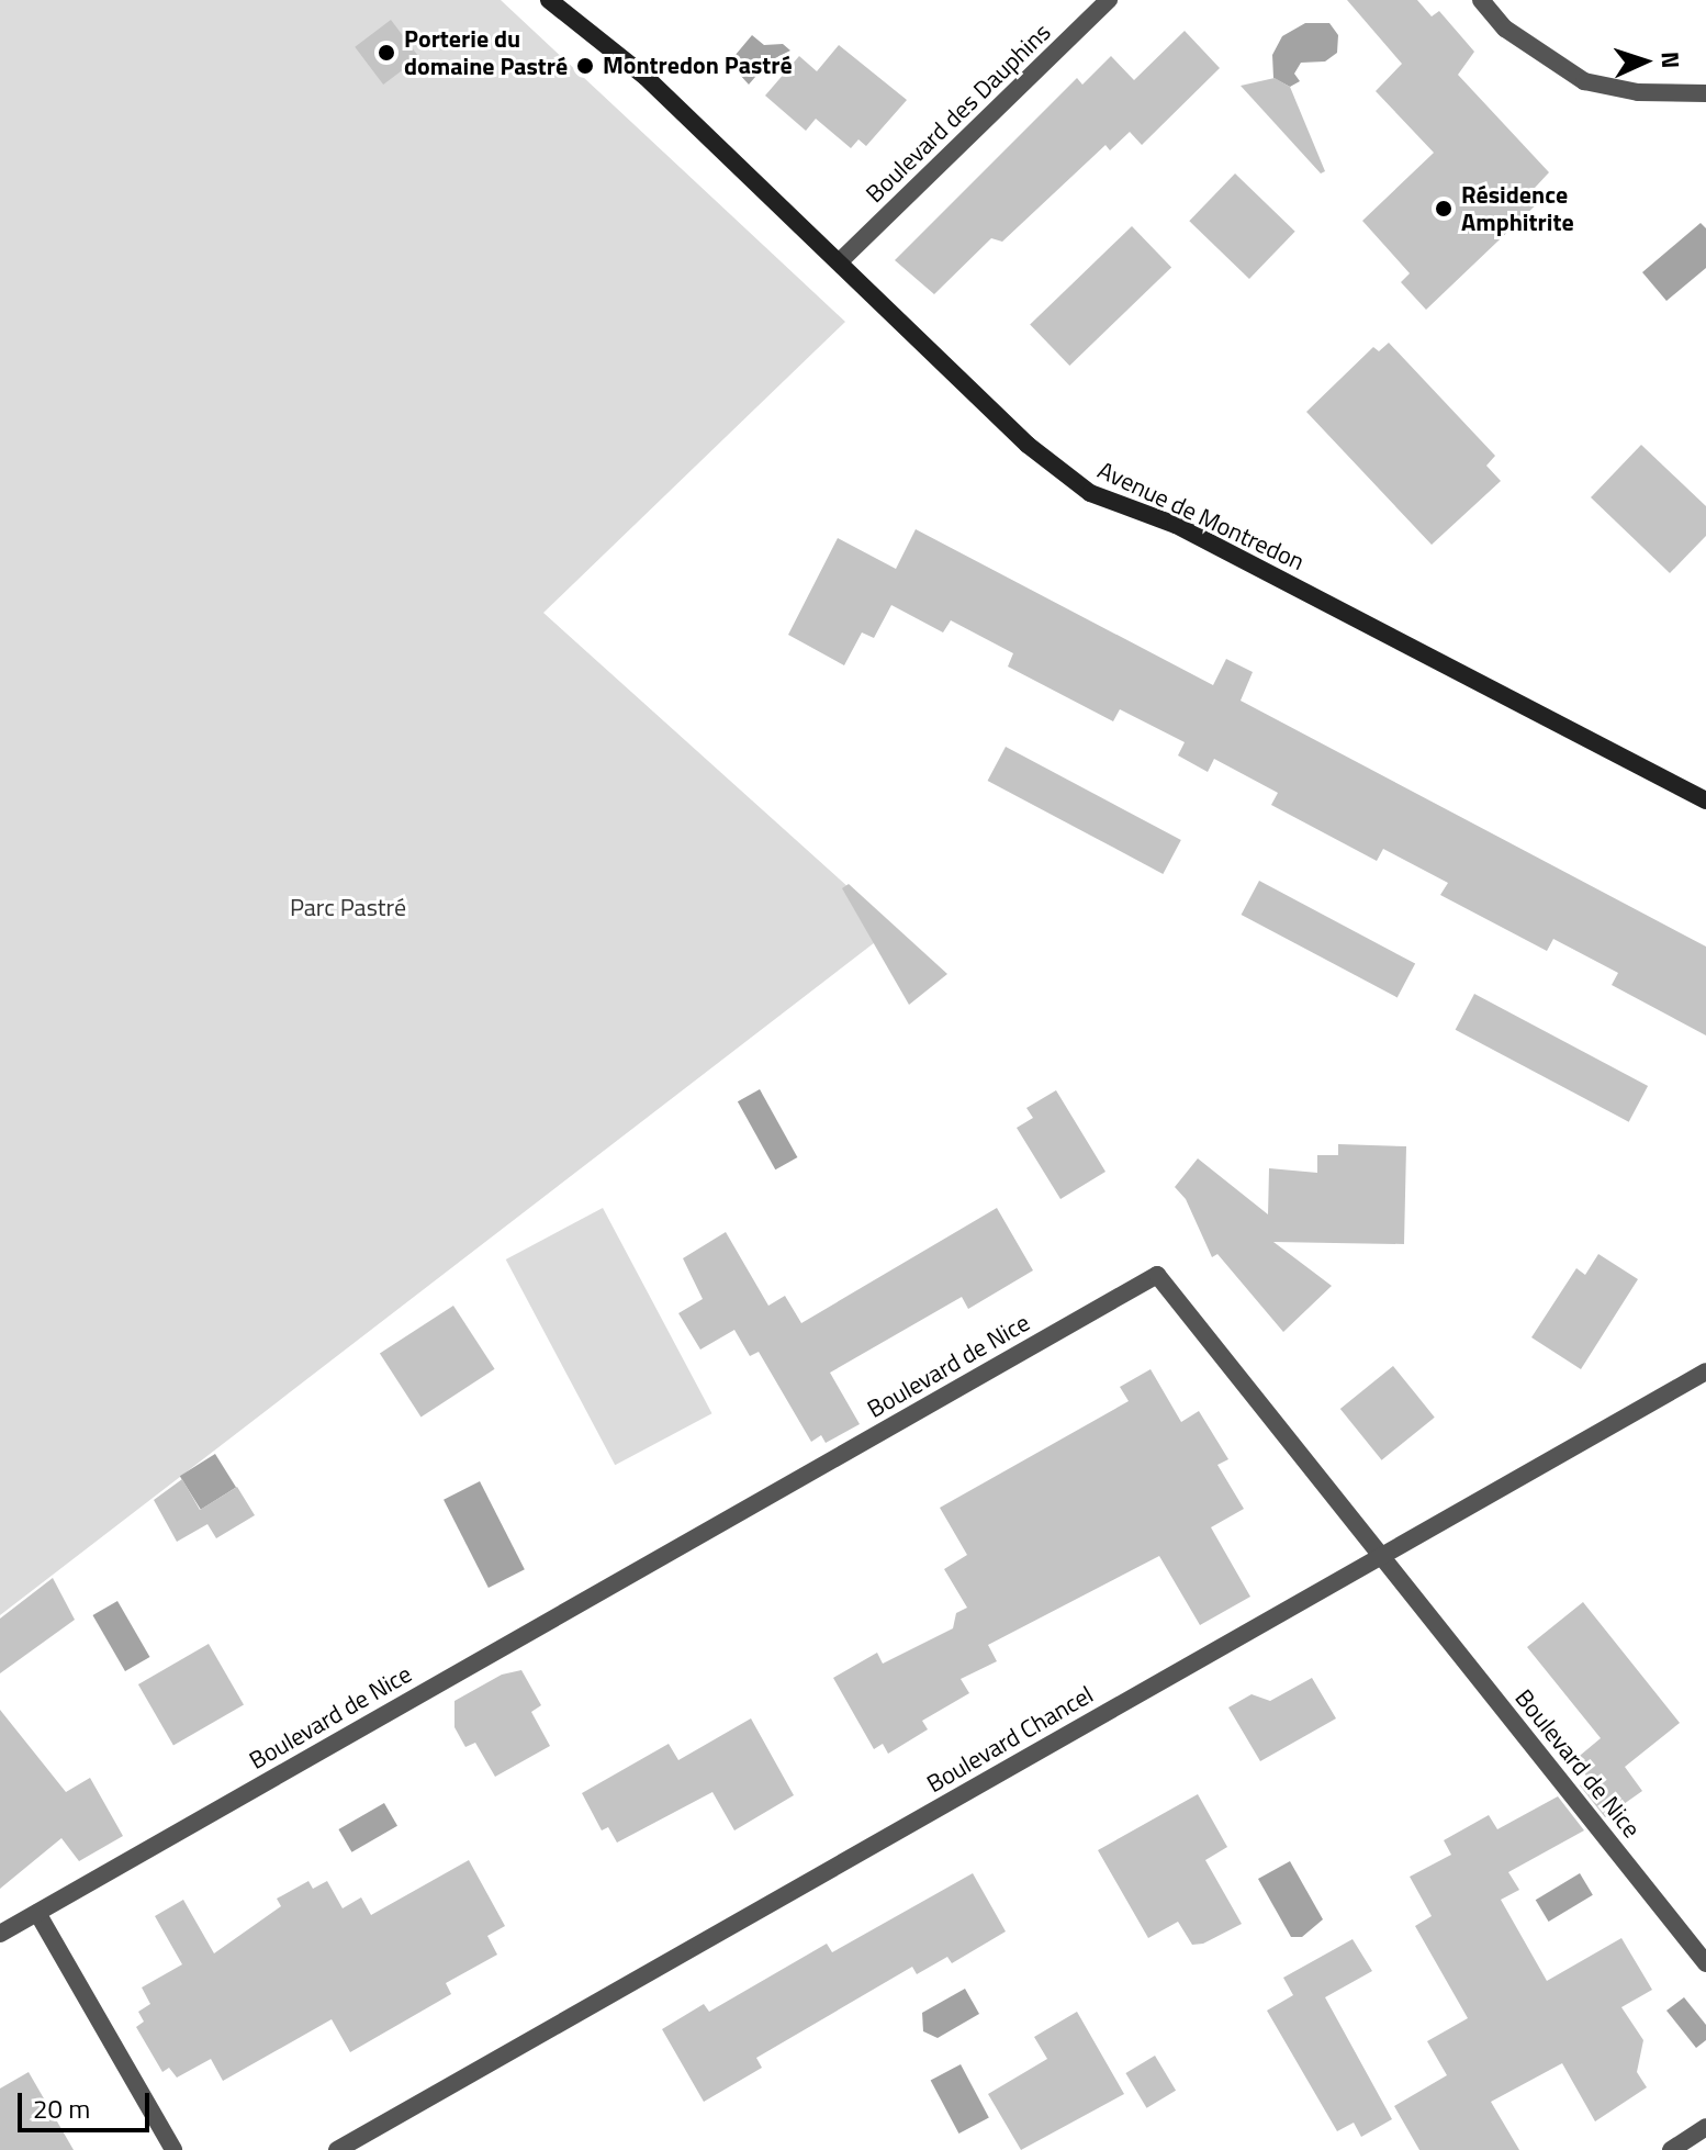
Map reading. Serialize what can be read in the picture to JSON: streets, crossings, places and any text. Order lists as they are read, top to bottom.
{
  "streets": {
    "street": [
      "Boulevard des Dauphins",
      "Avenue de Montredon",
      "Boulevard de Nice",
      "Boulevard Chancel"
    ]
  },
  "crossings": [
    ["Boulevard des Dauphins", "Avenue de Montredon"],
    ["Boulevard de Nice", "Boulevard Chancel"]
  ],
  "parks": ["Parc Pastré"],
  "places": ["Porterie du domaine Pastré", "Montredon Pastré", "Résidence Amphitrite"],
  "scale_bar": "20 m",
  "north": "right"
}
